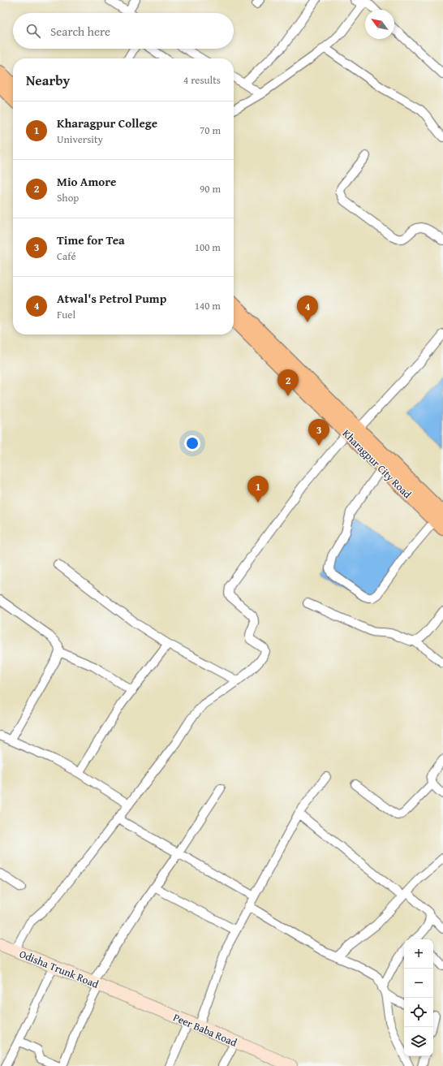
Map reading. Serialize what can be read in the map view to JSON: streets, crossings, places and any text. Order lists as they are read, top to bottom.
{
  "streets": {
    "main road": ["Kharagpur City Road", "Odisha Trunk Road", "Peer Baba Road"]
  },
  "crossings": [
    ["Odisha Trunk Road", "Peer Baba Road"]
  ],
  "north": "top left",
  "page": {
    "search": "Search here",
    "heading": ["Nearby", "4 results"],
    "list": [
      {
        "mark": "1",
        "name": "Kharagpur College",
        "note": "University",
        "value": "70 m"
      },
      {
        "mark": "2",
        "name": "Mio Amore",
        "note": "Shop",
        "value": "90 m"
      },
      {
        "mark": "3",
        "name": "Time for Tea",
        "note": "Café",
        "value": "100 m"
      },
      {
        "mark": "4",
        "name": "Atwal's Petrol Pump",
        "note": "Fuel",
        "value": "140 m"
      }
    ],
    "pins": [
      "4",
      "2",
      "3",
      "1"
    ],
    "map_buttons": ["+", "−"]
  }
}
